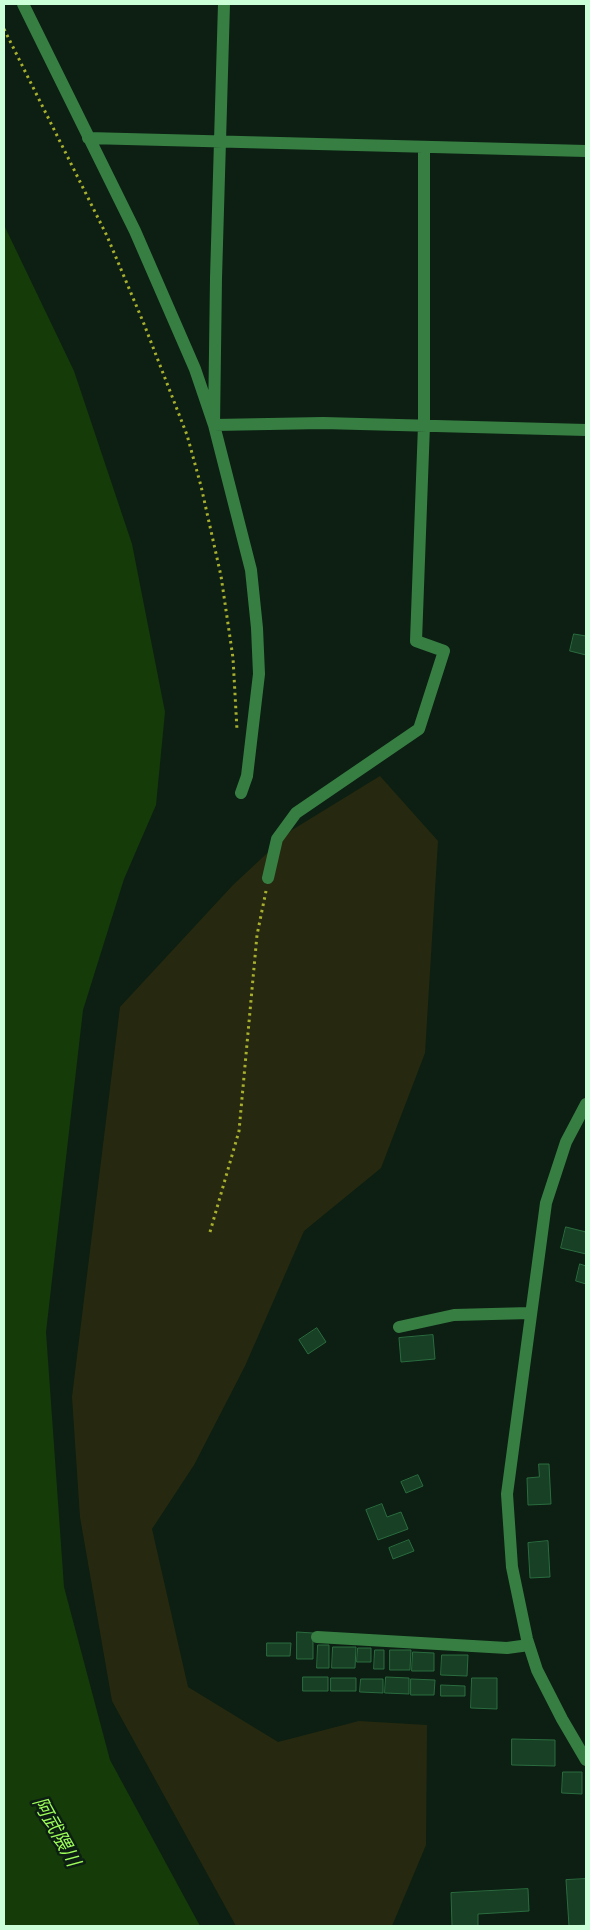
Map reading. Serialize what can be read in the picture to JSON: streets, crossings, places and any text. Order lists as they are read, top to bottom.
{
  "water": ["阿武隈川"]
}
